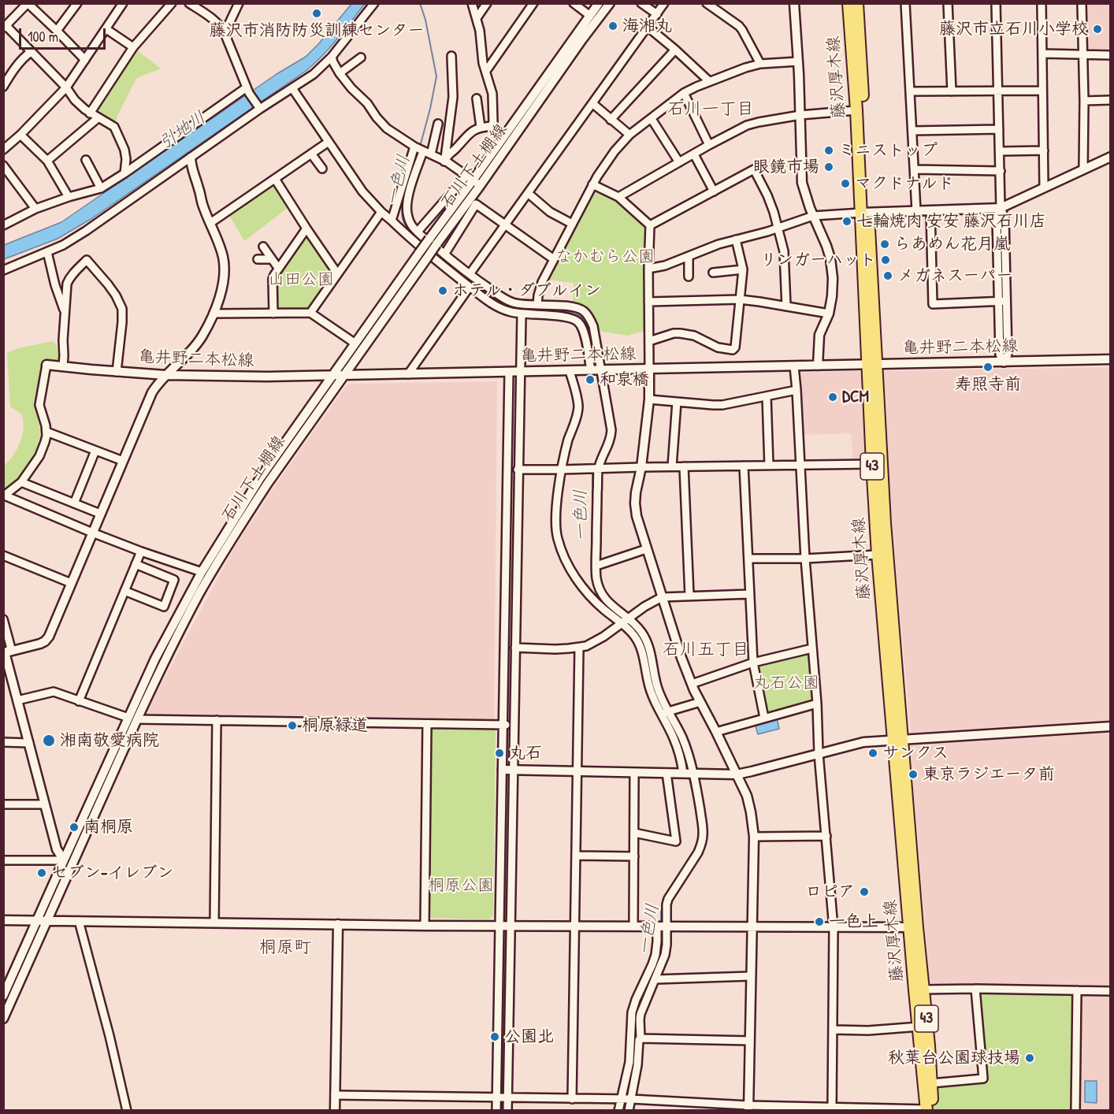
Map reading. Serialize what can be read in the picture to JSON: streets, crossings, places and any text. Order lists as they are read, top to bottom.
{
  "streets": {
    "main road": ["藤沢厚木線", "43"],
    "street": ["石川下土棚線", "亀井野二本松線"]
  },
  "crossings": [
    ["藤沢厚木線", "亀井野二本松線"],
    ["石川下土棚線", "亀井野二本松線"]
  ],
  "districts": ["石川一丁目", "石川五丁目", "桐原町"],
  "water": ["引地川", "一色川"],
  "parks": [
    "なかむら公園",
    "山田公園",
    "丸石公園",
    "桐原公園"
  ],
  "places": [
    "藤沢市消防防災訓練センター",
    "海湘丸",
    "藤沢市立石川小学校",
    "ミニストップ",
    "眼鏡市場",
    "マクドナルド",
    "七輪焼肉 安安 藤沢石川店",
    "らあめん花月嵐",
    "リンガーハット",
    "メガネスーパー",
    "ホテル・ダブルイン",
    "寿照寺前",
    "和泉橋",
    "DCM",
    "桐原緑道",
    "湘南敬愛病院",
    "丸石",
    "サンクス",
    "東京ラジエータ前",
    "南桐原",
    "セブン-イレブン",
    "ロピア",
    "一色上",
    "公園北",
    "秋葉台公園球技場"
  ],
  "scale_bar": "100 m"
}
